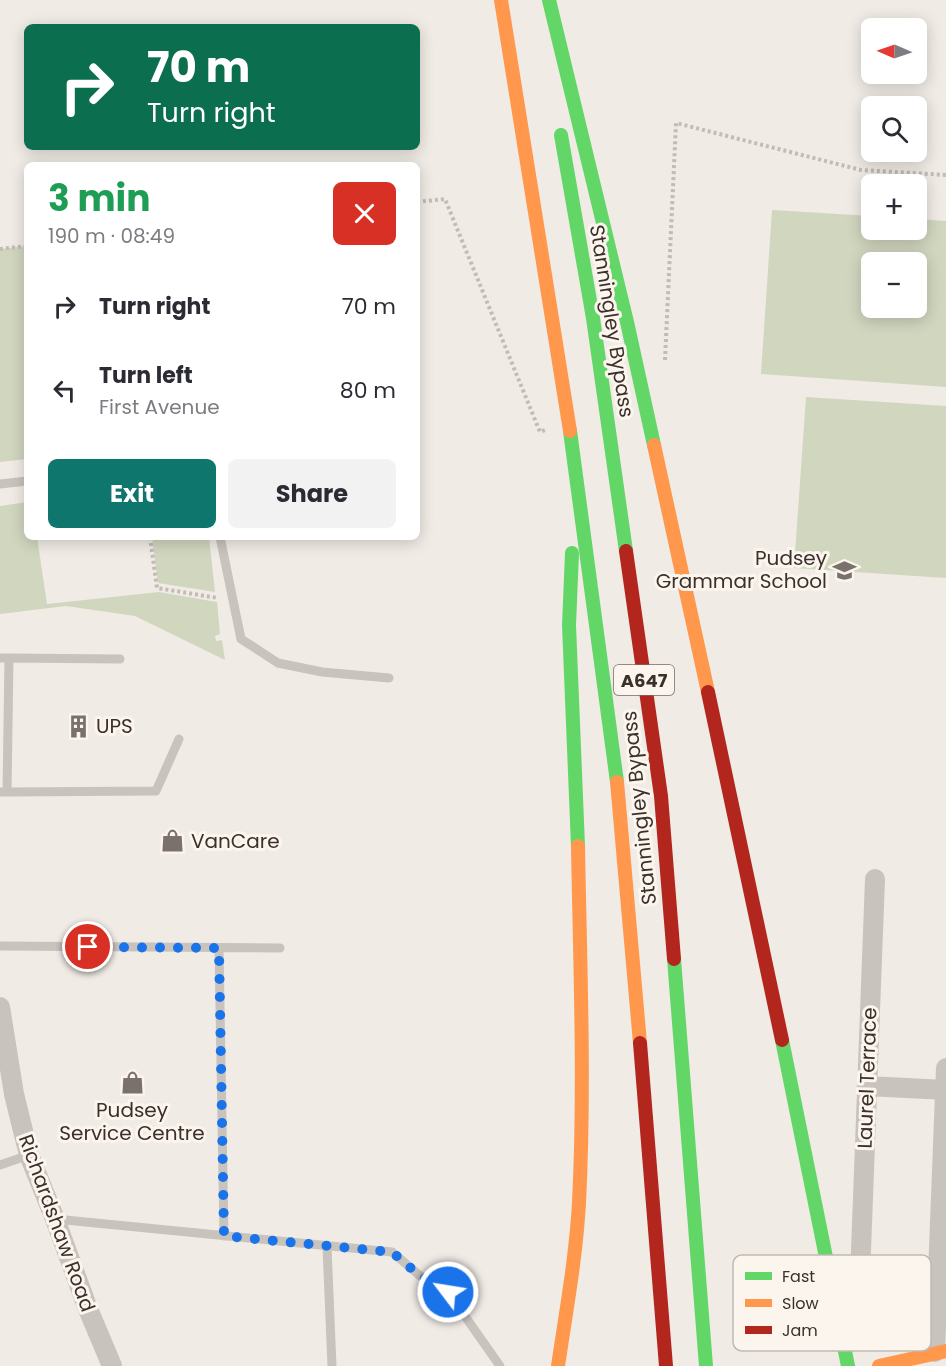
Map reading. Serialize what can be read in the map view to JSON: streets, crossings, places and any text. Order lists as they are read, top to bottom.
{
  "streets": {
    "main road": ["Stanningley Bypass", "A647"],
    "street": ["Laurel Terrace", "Richardshaw Road"]
  },
  "places": {
    "school or university": ["Pudsey Grammar School"],
    "building": ["UPS"],
    "shop": ["VanCare", "Pudsey Service Centre"]
  },
  "legend": ["Fast", "Slow", "Jam"],
  "north": "left",
  "page": {
    "map_buttons": ["+", "−"],
    "turn": ["70 m", "Turn right"],
    "heading": ["3 min", "190 m · 08:49"],
    "list": [
      {
        "name": "Turn right",
        "value": "70 m"
      },
      {
        "name": "Turn left",
        "note": "First Avenue",
        "value": "80 m"
      }
    ],
    "buttons": ["Exit", "Share"]
  }
}
